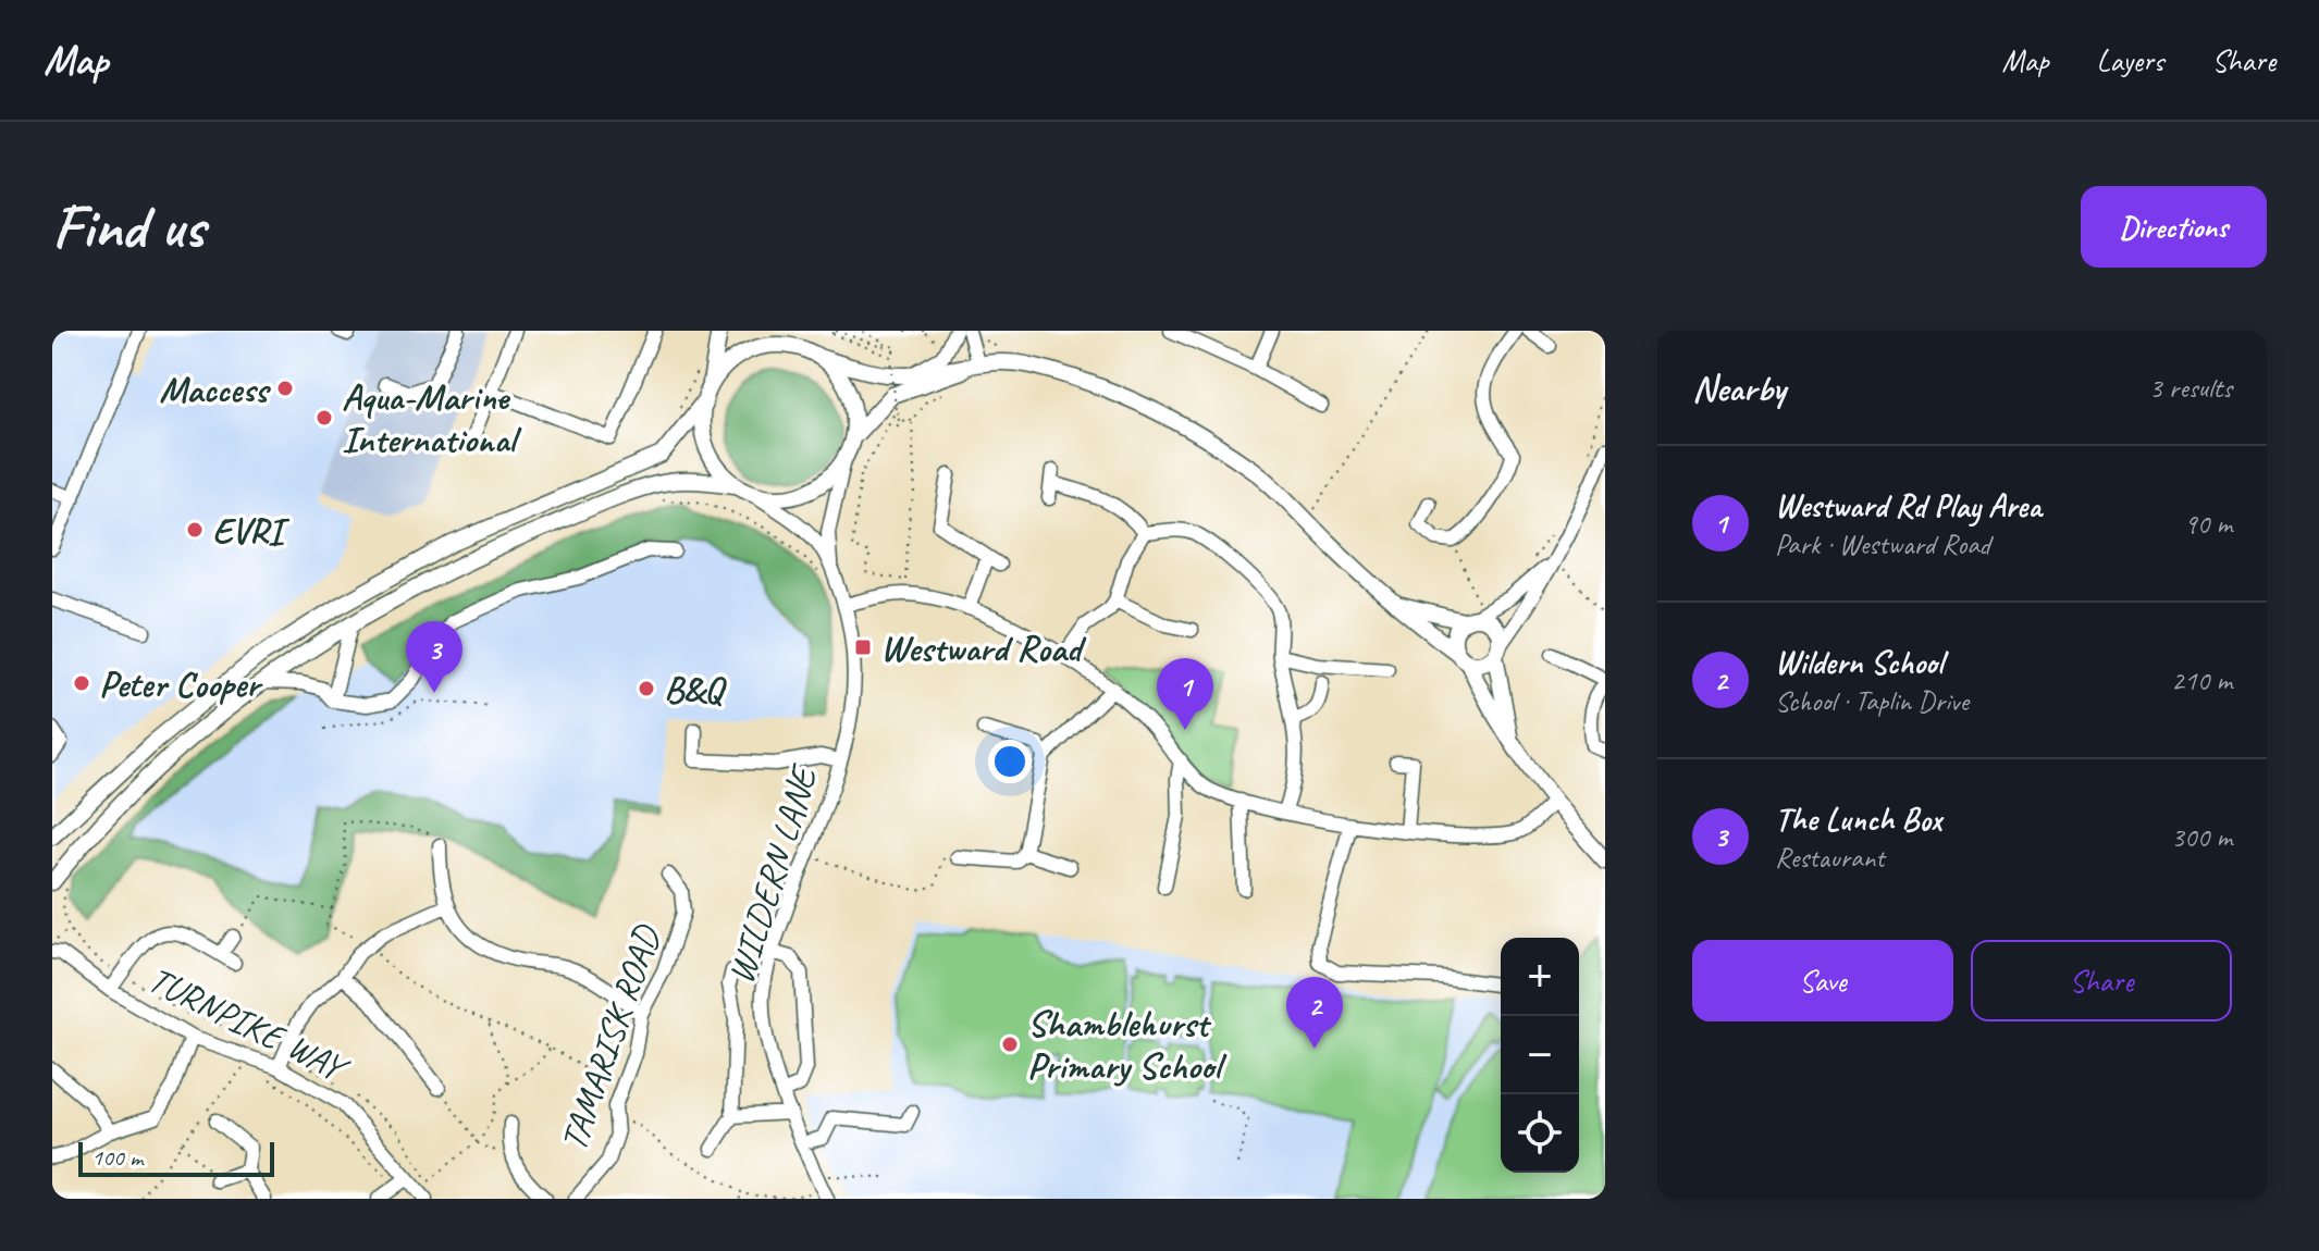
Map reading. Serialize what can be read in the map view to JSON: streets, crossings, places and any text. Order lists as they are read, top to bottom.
{
  "streets": {
    "street": ["WILDERN LANE", "TURNPIKE WAY", "TAMARISK ROAD"]
  },
  "places": {
    "other": [
      "Maccess",
      "Aqua-Marine International",
      "EVRI",
      "Peter Cooper",
      "B&Q",
      "Shamblehurst Primary School"
    ],
    "transit": ["Westward Road"]
  },
  "scale_bar": "100 m",
  "page": {
    "header": "Map",
    "nav": ["Map", "Layers", "Share"],
    "buttons": [
      "Directions",
      ["Save", "Share"]
    ],
    "title": "Find us",
    "heading": ["Nearby", "3 results"],
    "list": [
      {
        "mark": "1",
        "name": "Westward Rd Play Area",
        "note": "Park · Westward Road",
        "value": "90 m"
      },
      {
        "mark": "2",
        "name": "Wildern School",
        "note": "School · Taplin Drive",
        "value": "210 m"
      },
      {
        "mark": "3",
        "name": "The Lunch Box",
        "note": "Restaurant",
        "value": "300 m"
      }
    ],
    "pins": ["3", "1", "2"],
    "map_buttons": ["+", "−"],
    "scale": "100 m"
  }
}
